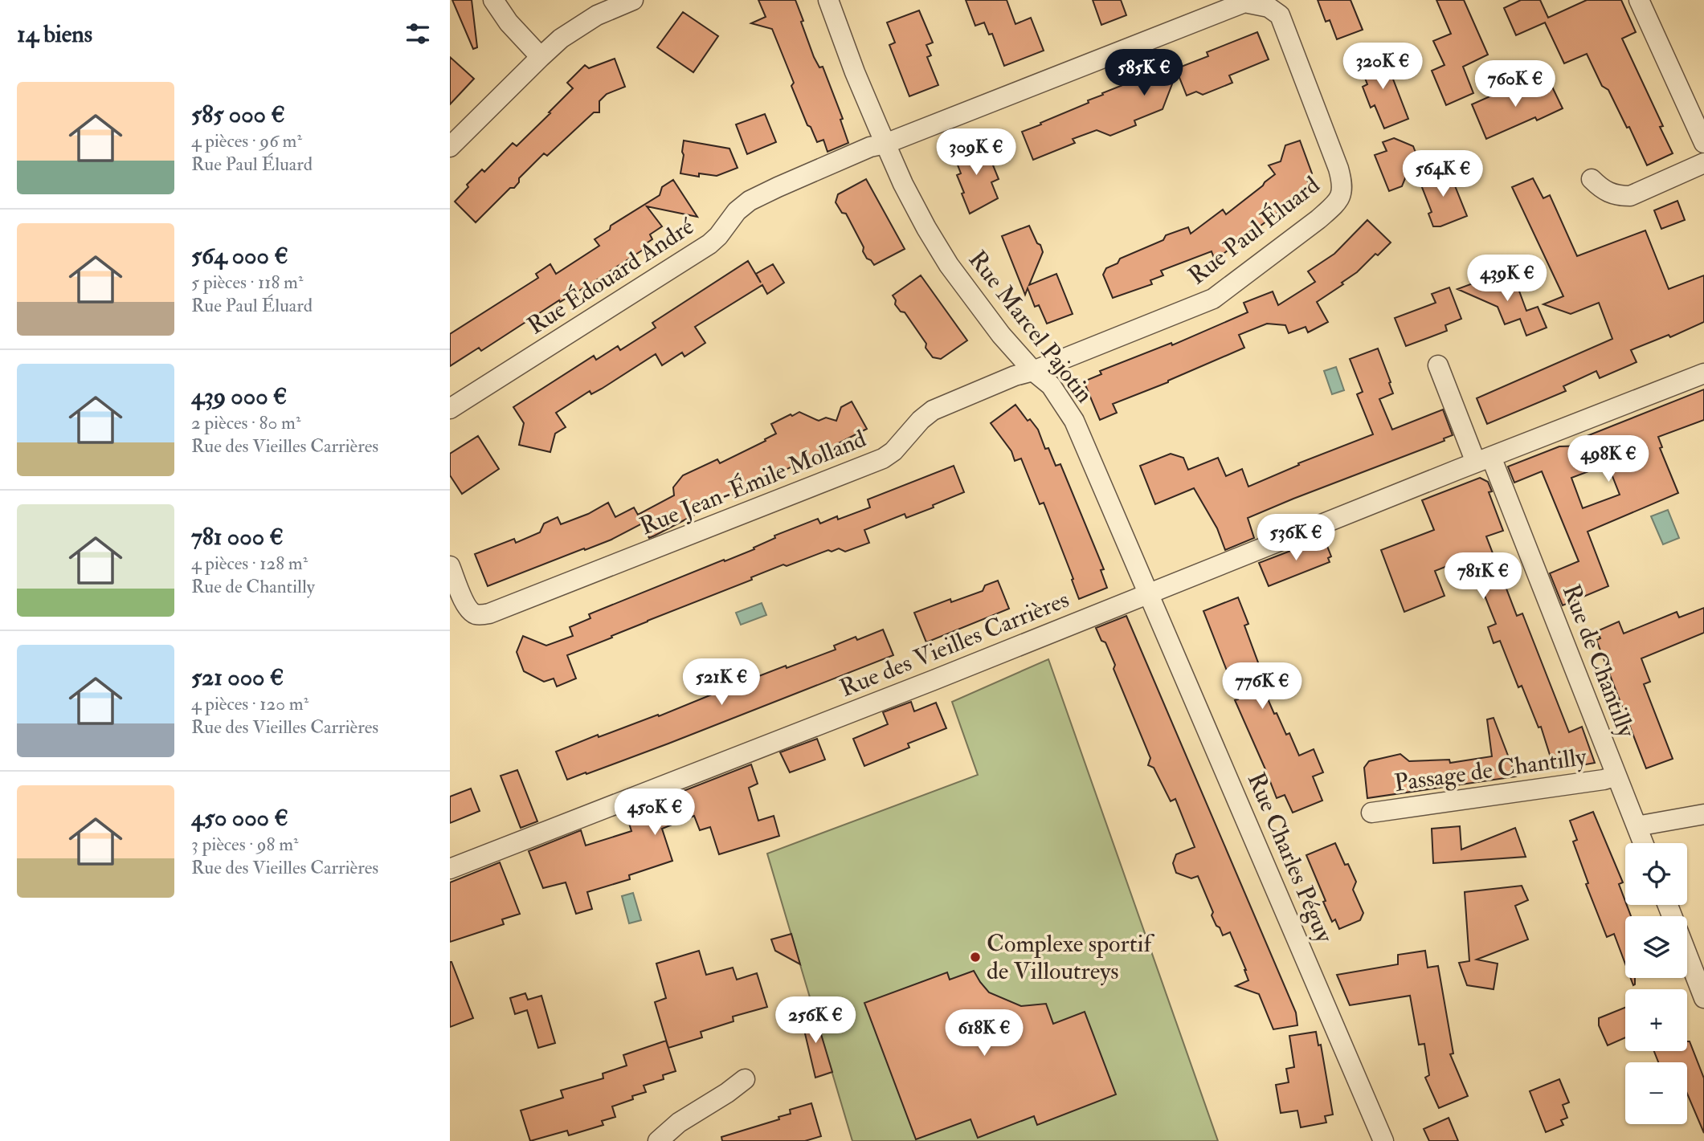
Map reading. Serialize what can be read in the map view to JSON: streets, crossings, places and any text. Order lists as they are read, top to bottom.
{
  "streets": {
    "street": [
      "Rue Paul Éluard",
      "Rue Édouard André",
      "Rue Marcel Pajotin",
      "Rue Jean-Émile Molland",
      "Rue des Vieilles Carrières",
      "Rue de Chantilly",
      "Passage de Chantilly",
      "Rue Charles Péguy"
    ]
  },
  "crossings": [
    ["Rue Paul Éluard", "Rue Édouard André"],
    ["Rue Paul Éluard", "Rue Marcel Pajotin"],
    ["Rue Paul Éluard", "Rue Jean-Émile Molland"],
    ["Rue Édouard André", "Rue Marcel Pajotin"],
    ["Rue Marcel Pajotin", "Rue Jean-Émile Molland"],
    ["Rue Marcel Pajotin", "Rue des Vieilles Carrières"],
    ["Rue Marcel Pajotin", "Rue Charles Péguy"],
    ["Rue des Vieilles Carrières", "Rue de Chantilly"],
    ["Rue des Vieilles Carrières", "Rue Charles Péguy"],
    ["Rue de Chantilly", "Passage de Chantilly"]
  ],
  "places": ["Complexe sportif de Villoutreys"],
  "page": {
    "heading": "14 biens",
    "price": [
      "320K €",
      "585K €",
      "760K €",
      "309K €",
      "564K €",
      "439K €",
      "498K €",
      "536K €",
      "781K €",
      "521K €",
      "776K €",
      "450K €",
      "256K €",
      "618K €"
    ],
    "list": [
      {
        "name": "585 000 €",
        "note": "4 pièces · 96 m² · Rue Paul Éluard"
      },
      {
        "name": "564 000 €",
        "note": "5 pièces · 118 m² · Rue Paul Éluard"
      },
      {
        "name": "439 000 €",
        "note": "2 pièces · 80 m² · Rue des Vieilles Carrières"
      },
      {
        "name": "781 000 €",
        "note": "4 pièces · 128 m² · Rue de Chantilly"
      },
      {
        "name": "521 000 €",
        "note": "4 pièces · 120 m² · Rue des Vieilles Carrières"
      },
      {
        "name": "450 000 €",
        "note": "3 pièces · 98 m² · Rue des Vieilles Carrières"
      }
    ],
    "map_buttons": ["+", "−"]
  }
}
